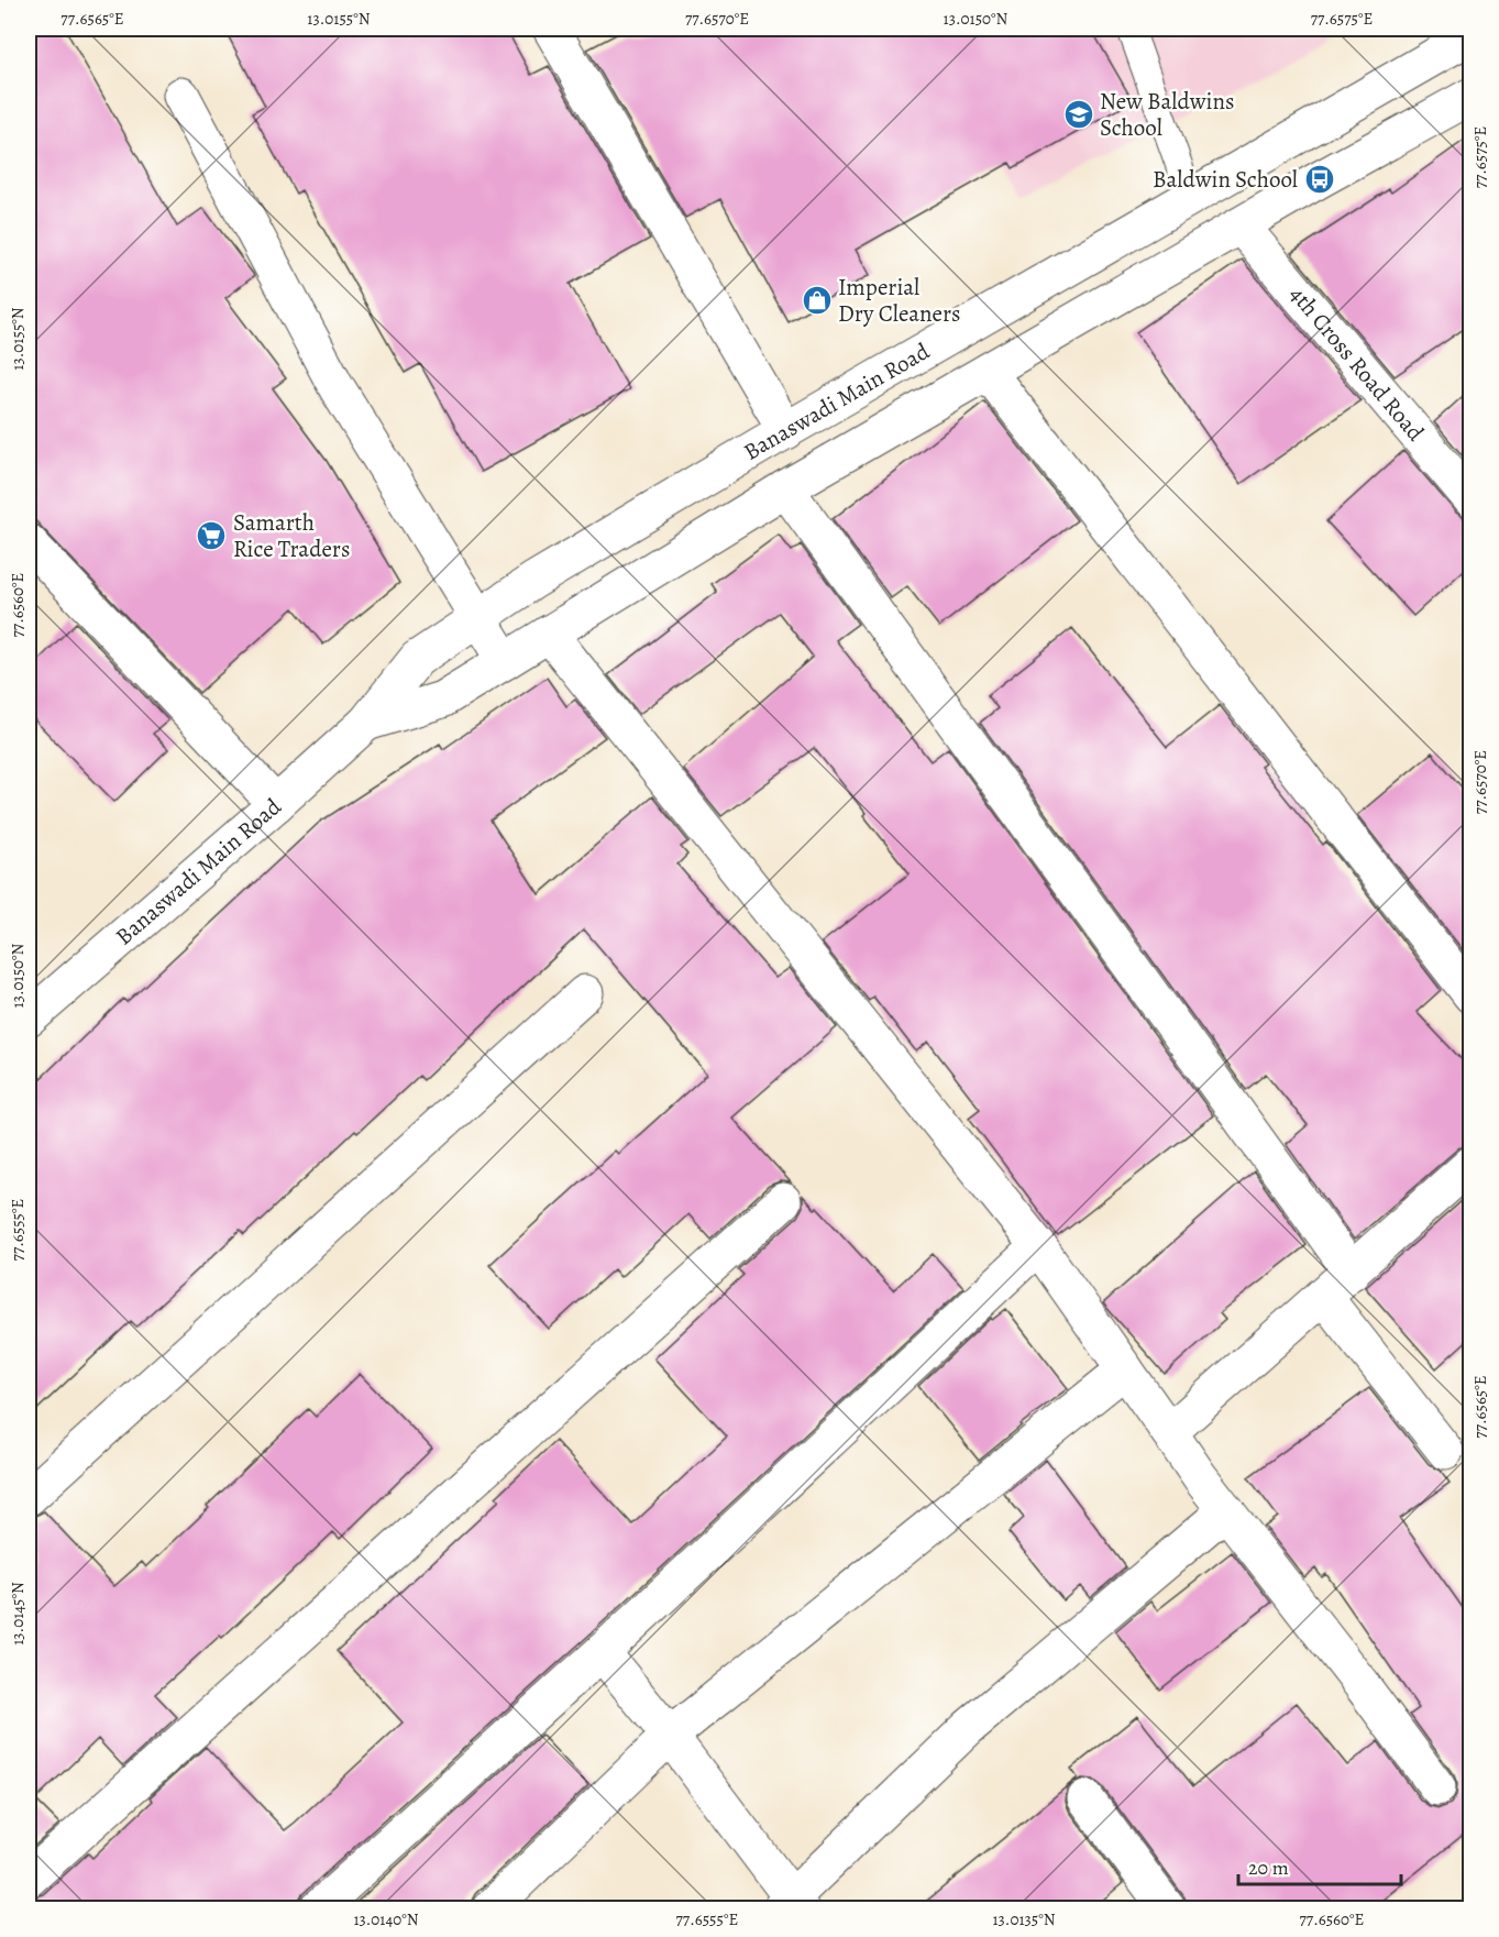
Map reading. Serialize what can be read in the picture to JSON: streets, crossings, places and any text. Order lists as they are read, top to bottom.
{
  "streets": {
    "street": ["4th Cross Road Road", "Banaswadi Main Road"]
  },
  "crossings": [
    ["4th Cross Road Road", "Banaswadi Main Road"]
  ],
  "places": {
    "school or university": ["New Baldwins School"],
    "bus stop": ["Baldwin School"],
    "shop": ["Imperial Dry Cleaners"],
    "supermarket": ["Samarth Rice Traders"]
  },
  "scale_bar": "20 m",
  "coordinates": [
    "77.6565°E",
    "13.0155°N",
    "77.6570°E",
    "13.0150°N",
    "77.6575°E",
    "77.6560°E",
    "77.6555°E",
    "13.0145°N",
    "13.0140°N",
    "13.0135°N"
  ]
}
